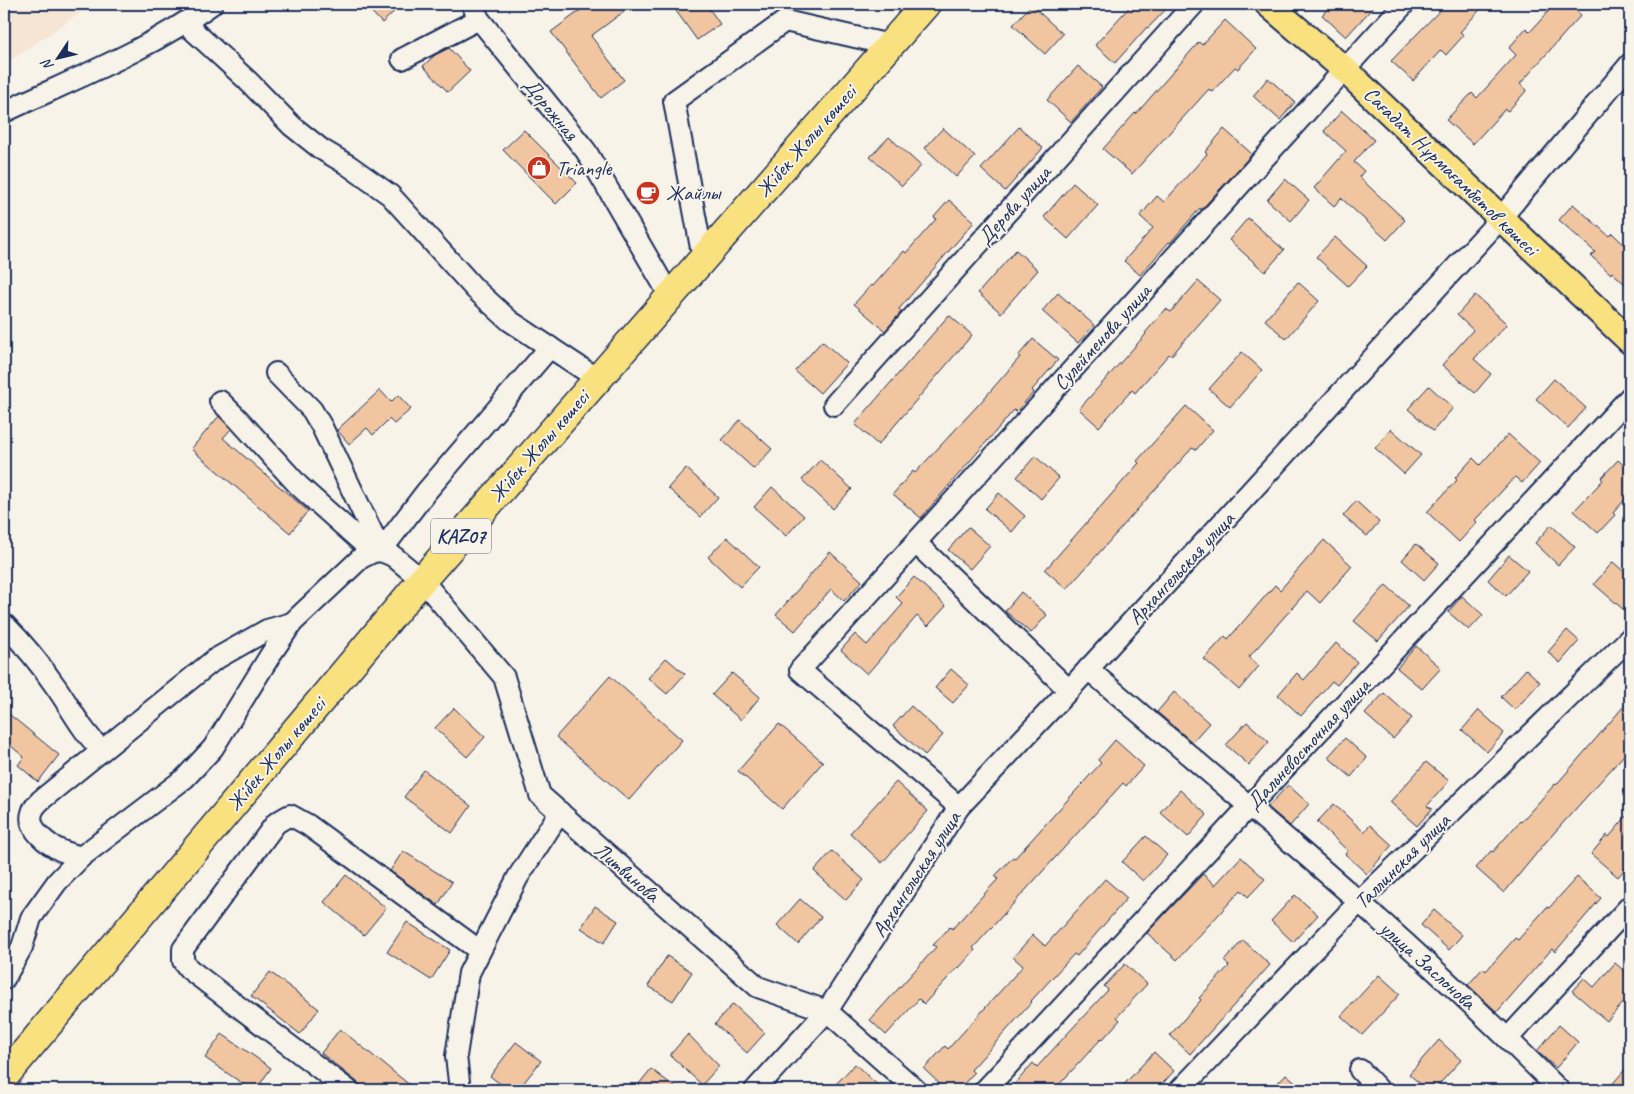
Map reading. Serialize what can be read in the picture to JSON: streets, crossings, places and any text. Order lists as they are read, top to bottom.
{
  "streets": {
    "highway": ["Жібек Жолы көшесі", "KAZ07"],
    "main road": ["Сағадат Нұрмағамбетов көшесі"],
    "street": [
      "Дорожная",
      "Дерова улица",
      "Сулейменова улица",
      "Архангельская улица",
      "Дальневосточная улица",
      "Таллинская улица",
      "Литвинова",
      "улица Заслонова"
    ]
  },
  "crossings": [
    ["Дорожная", "Жібек Жолы көшесі"],
    ["Жібек Жолы көшесі", "Литвинова"],
    ["Сағадат Нұрмағамбетов көшесі", "Сулейменова улица"],
    ["Сағадат Нұрмағамбетов көшесі", "Архангельская улица"],
    ["Сулейменова улица", "Архангельская улица"],
    ["Архангельская улица", "Литвинова"],
    ["Архангельская улица", "улица Заслонова"],
    ["Дальневосточная улица", "улица Заслонова"],
    ["Таллинская улица", "улица Заслонова"]
  ],
  "places": {
    "shop": ["Triangle"],
    "cafe": ["Жайлы"]
  },
  "north": "bottom left"
}
